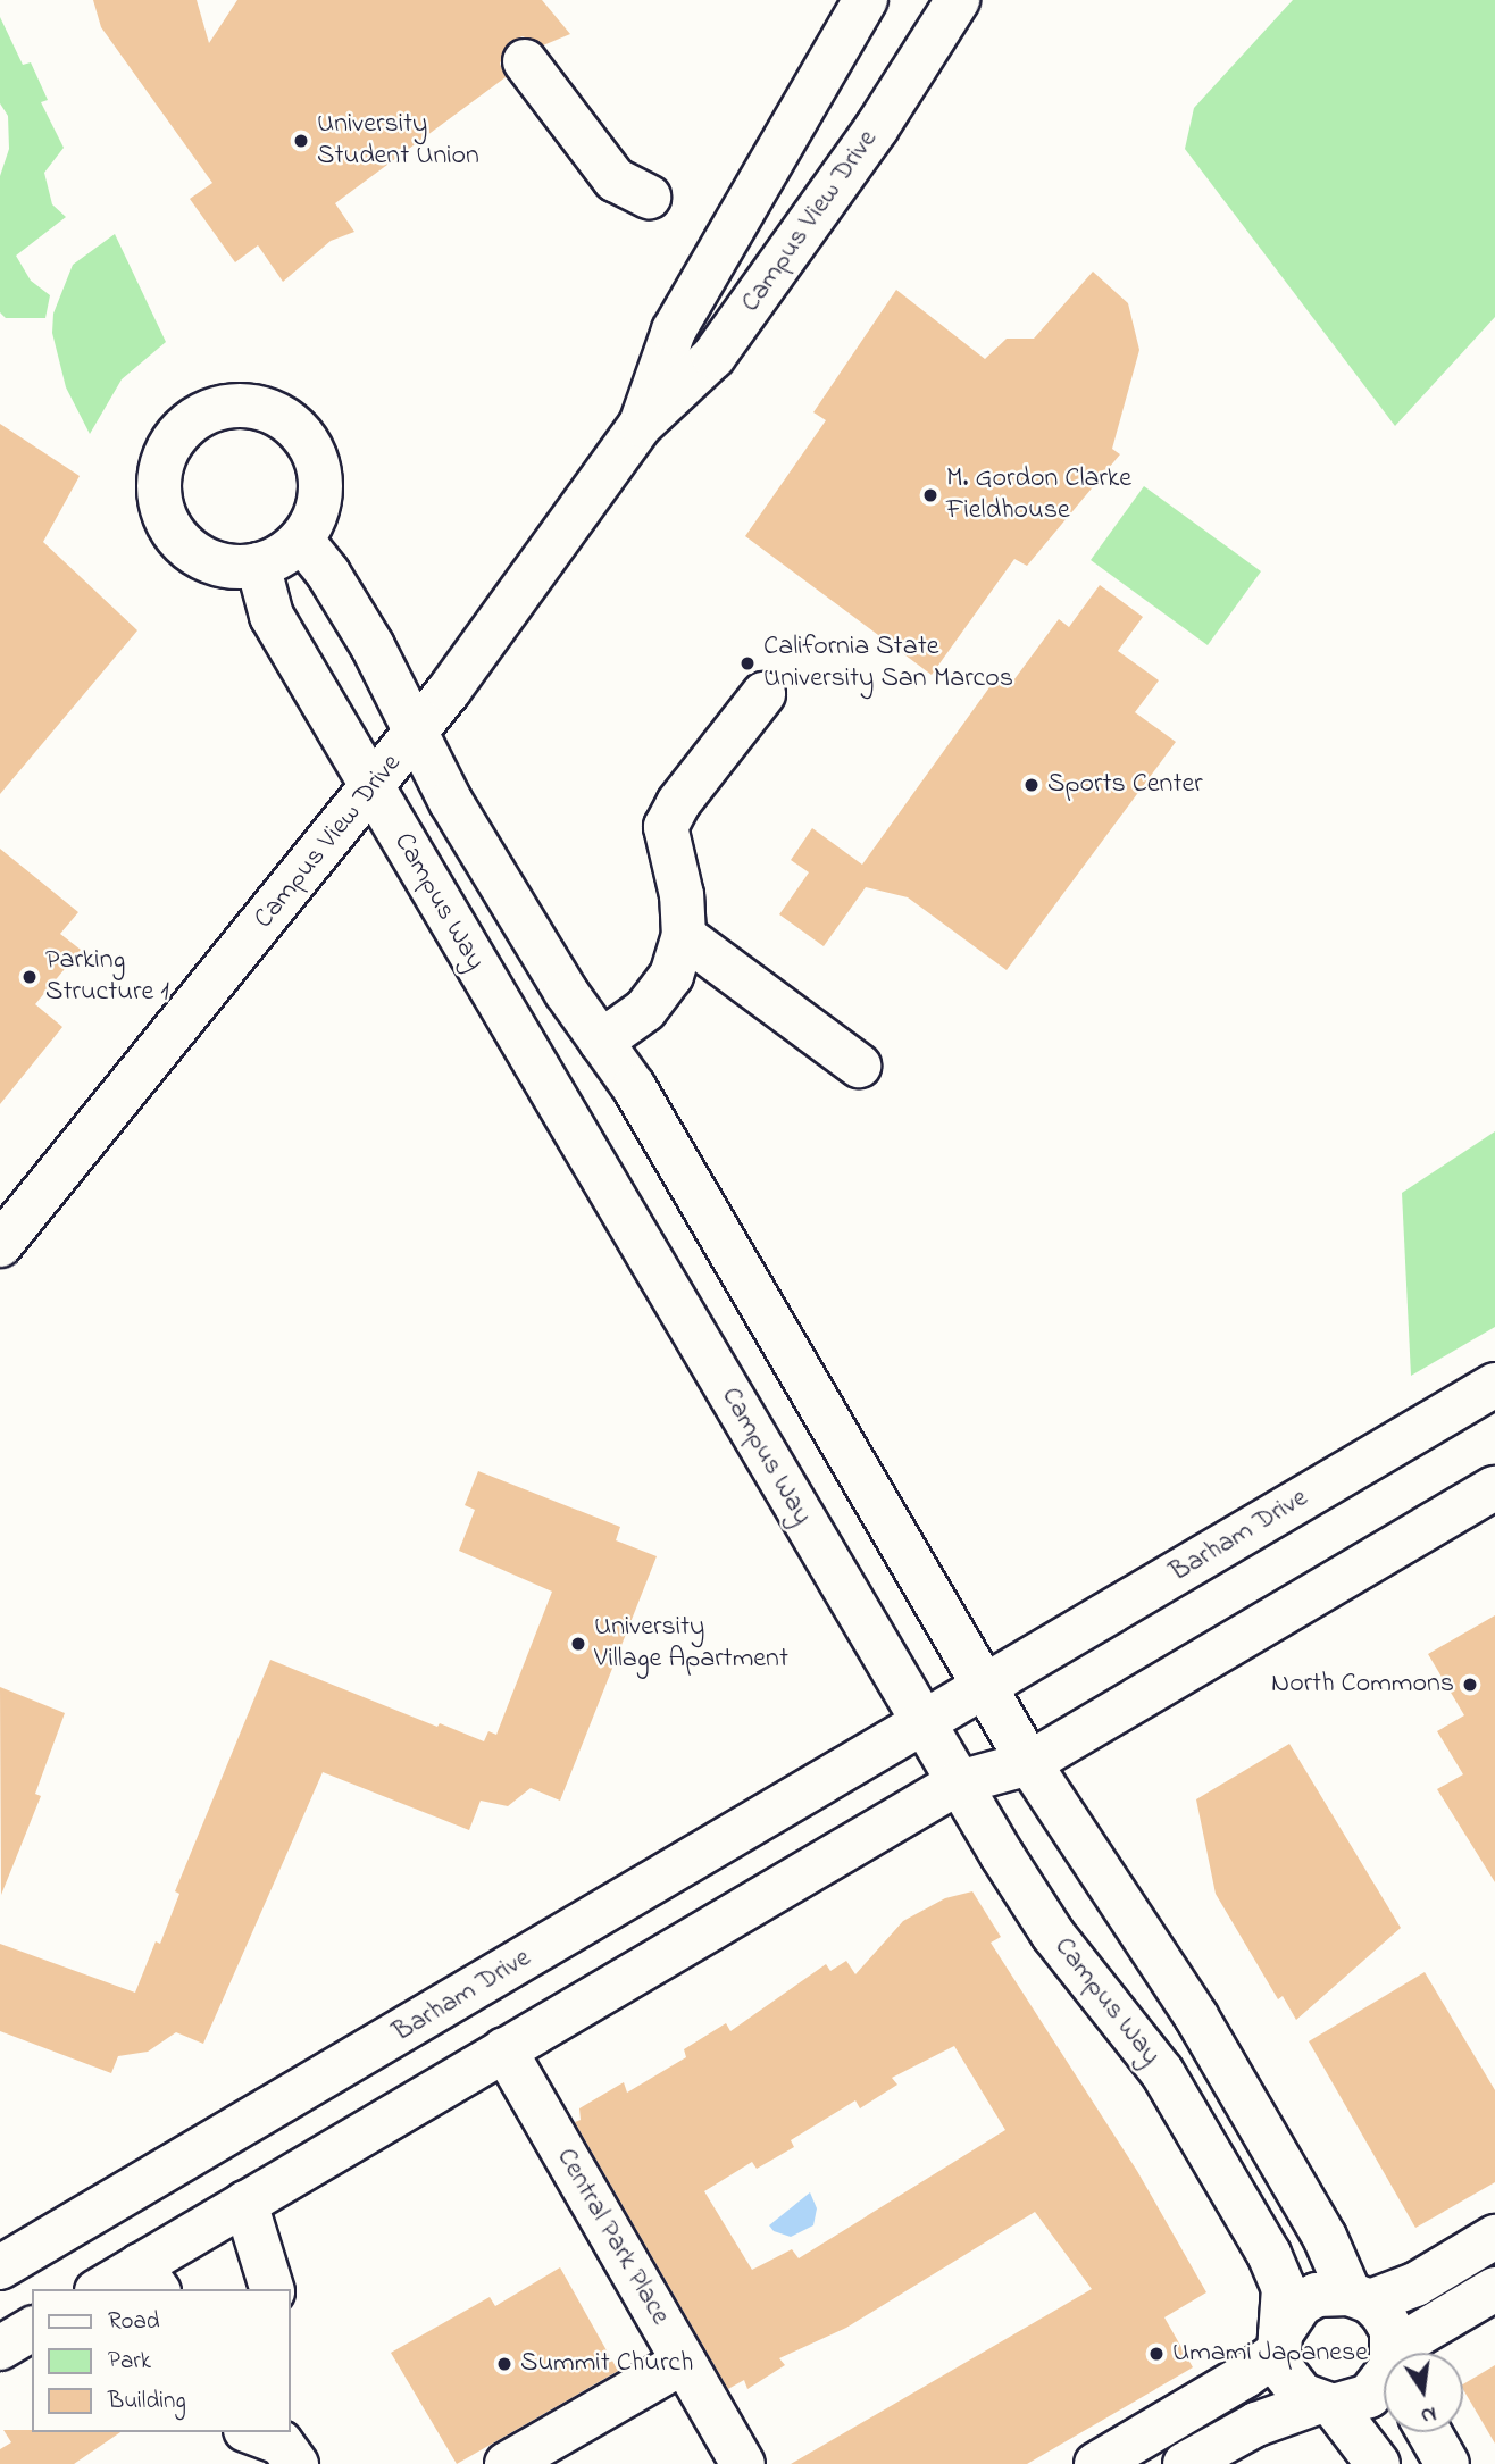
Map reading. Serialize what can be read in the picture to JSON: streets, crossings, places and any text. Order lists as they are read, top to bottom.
{
  "streets": {
    "street": [
      "Campus View Drive",
      "Campus Way",
      "Barham Drive",
      "Central Park Place"
    ]
  },
  "crossings": [
    ["Campus View Drive", "Campus Way"],
    ["Campus Way", "Barham Drive"]
  ],
  "places": [
    "University Student Union",
    "M. Gordon Clarke Fieldhouse",
    "California State University San Marcos",
    "Sports Center",
    "Parking Structure 1",
    "University Village Apartment",
    "North Commons",
    "Umami Japanese",
    "Summit Church"
  ],
  "legend": ["Road", "Park", "Building"],
  "north": "bottom"
}
